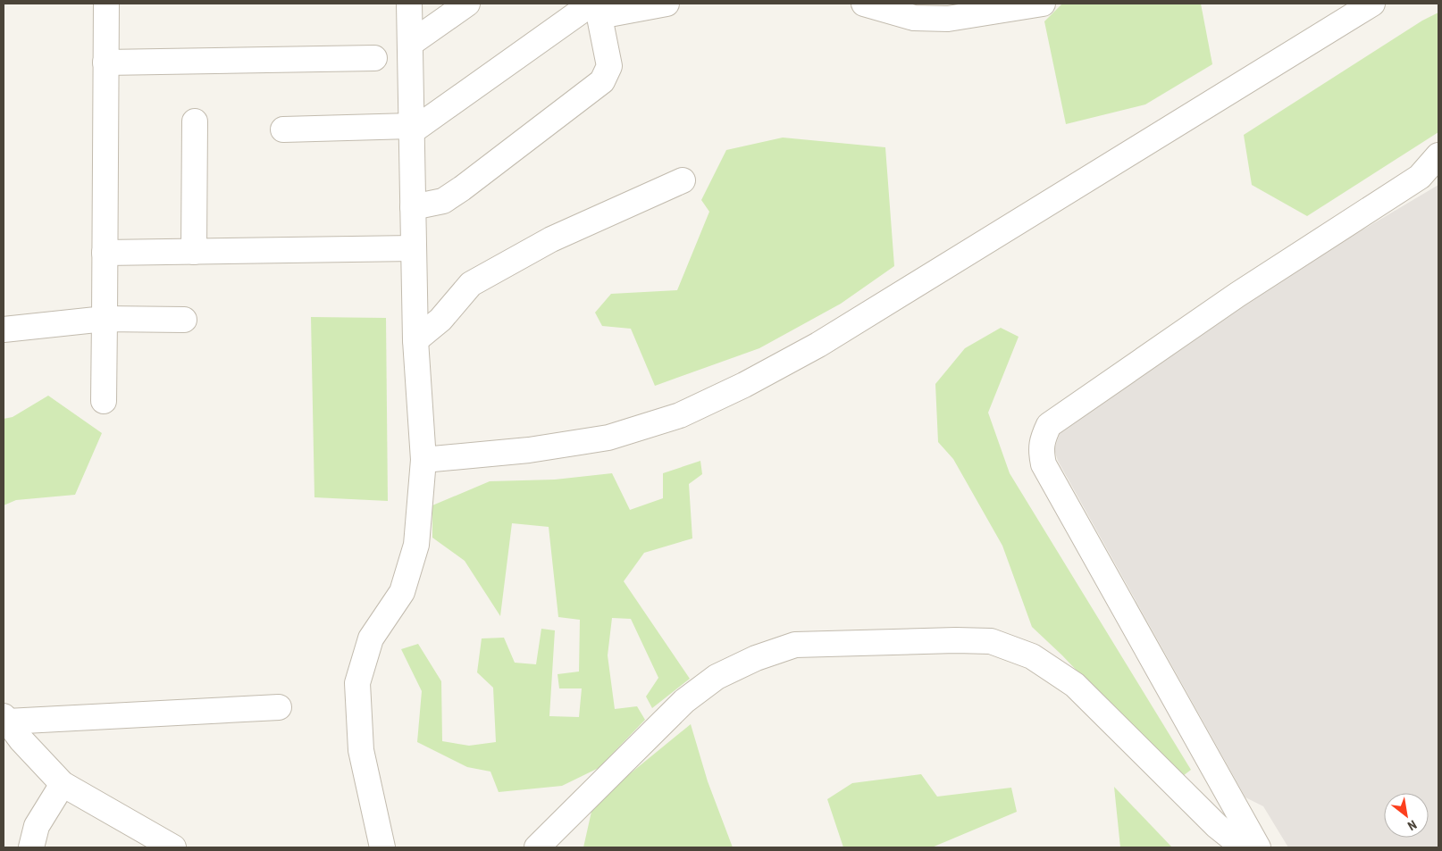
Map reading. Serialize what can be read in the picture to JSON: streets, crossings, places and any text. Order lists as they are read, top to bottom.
{
  "north": "bottom right"
}
